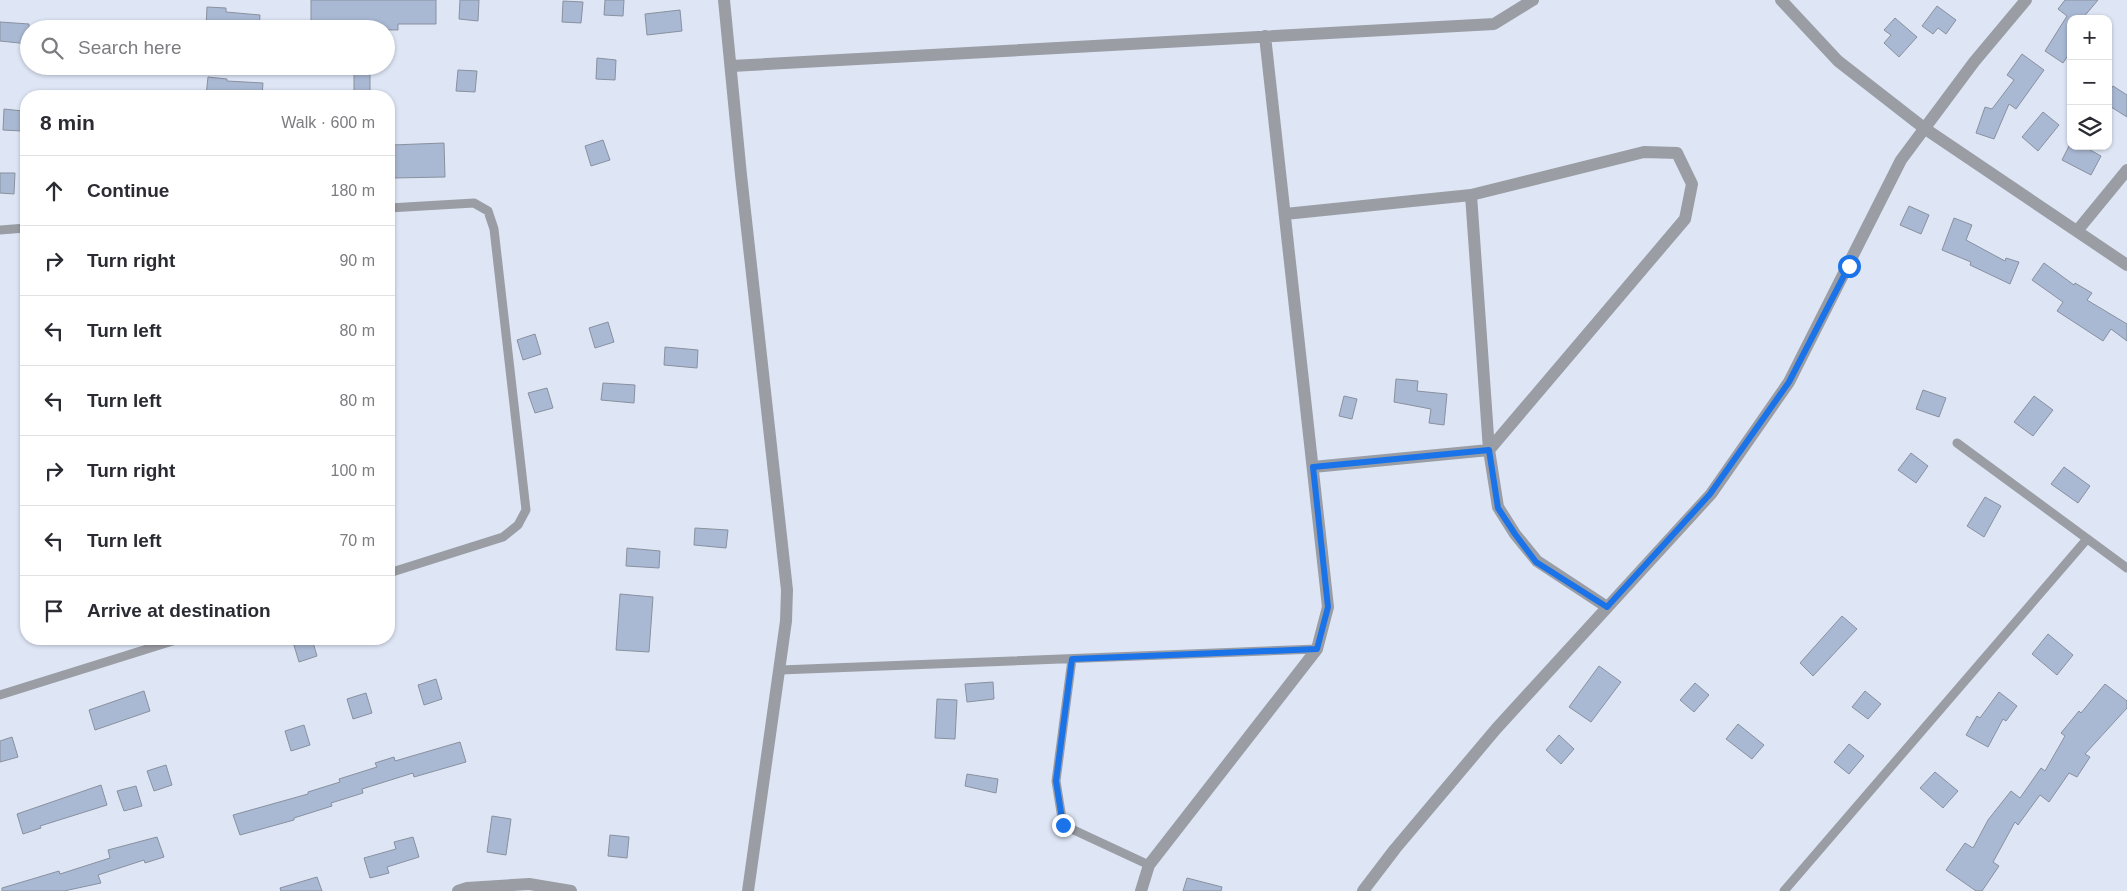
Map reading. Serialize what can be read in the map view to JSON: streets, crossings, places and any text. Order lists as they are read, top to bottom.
{
  "page": {
    "map_buttons": ["+", "−"],
    "search": "Search here",
    "heading": ["8 min", "Walk · 600 m"],
    "list": [
      ["Continue", "180 m"],
      ["Turn right", "90 m"],
      ["Turn left", "80 m"],
      ["Turn left", "80 m"],
      ["Turn right", "100 m"],
      ["Turn left", "70 m"],
      "Arrive at destination"
    ]
  }
}
